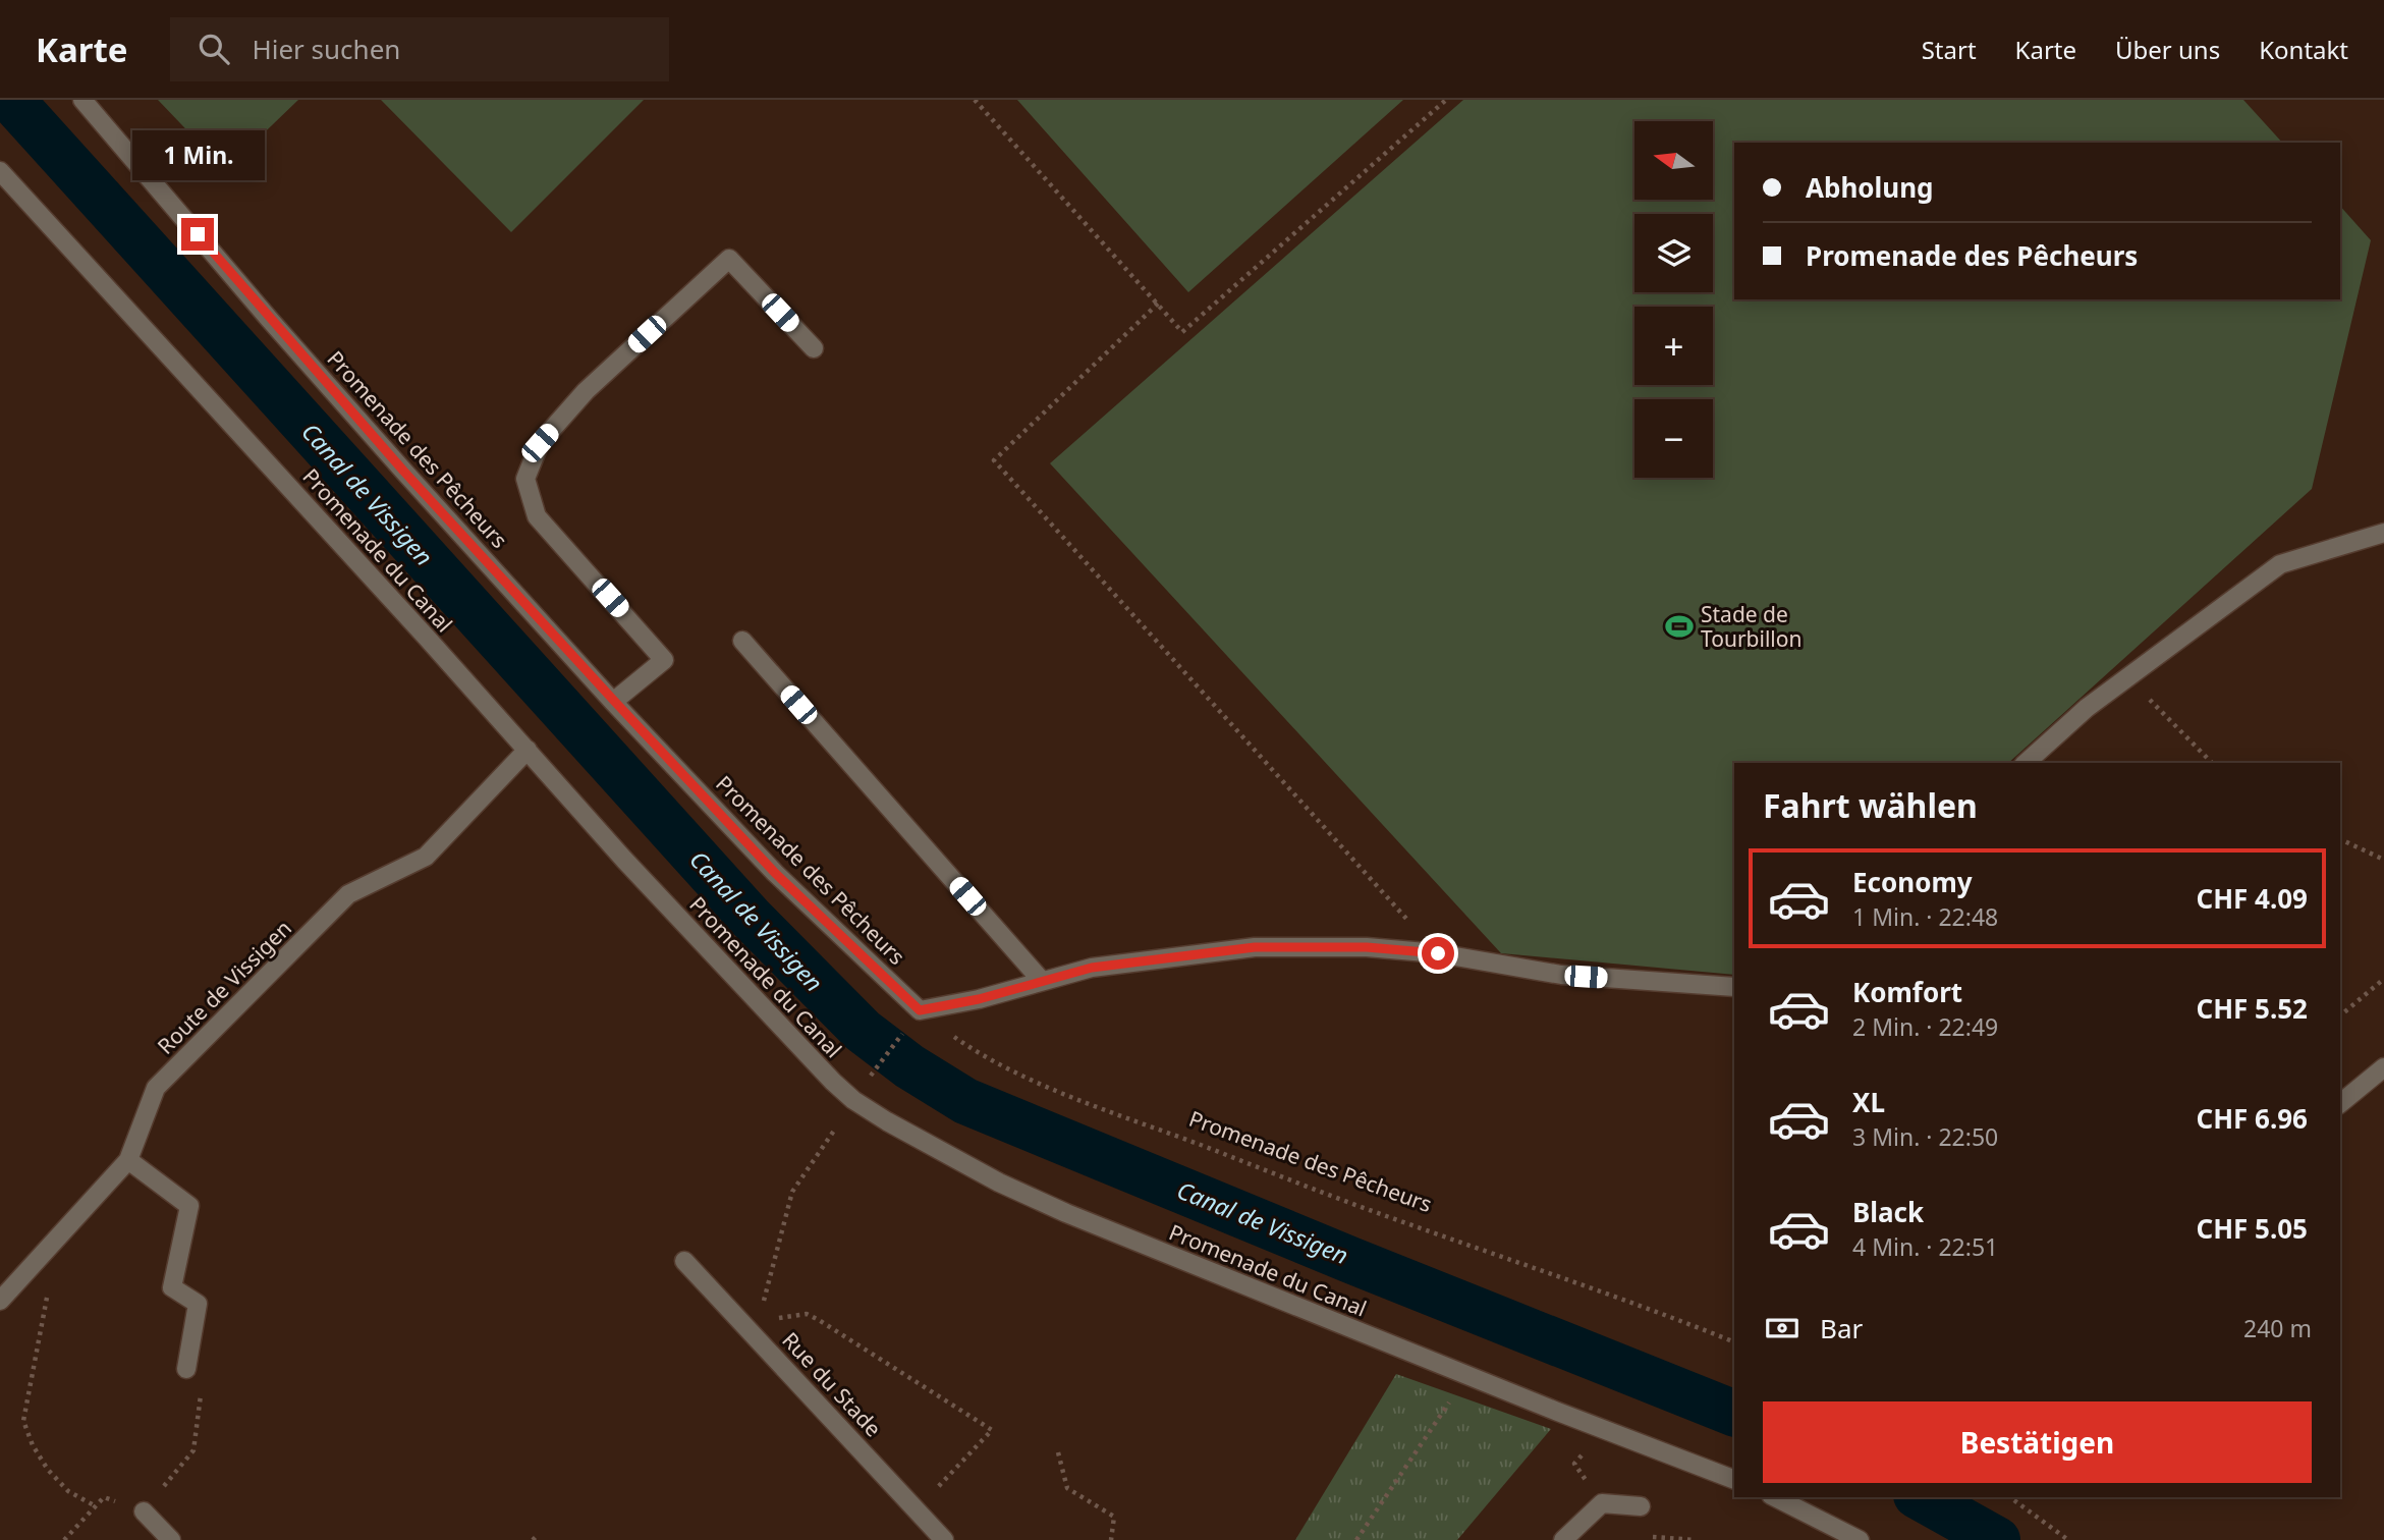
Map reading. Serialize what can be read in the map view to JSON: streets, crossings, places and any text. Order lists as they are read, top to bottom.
{
  "streets": {
    "street": [
      "Promenade des Pêcheurs",
      "Promenade du Canal",
      "Route de Vissigen",
      "Rue du Stade"
    ]
  },
  "crossings": [
    ["Promenade du Canal", "Route de Vissigen"]
  ],
  "water": ["Canal de Vissigen"],
  "places": {
    "sports": ["Stade de Tourbillon"]
  },
  "north": "left",
  "page": {
    "header": "Karte",
    "search": "Hier suchen",
    "nav": [
      "Start",
      "Karte",
      "Über uns",
      "Kontakt"
    ],
    "map_buttons": ["+", "−"],
    "bubble": "1 Min.",
    "banner": ["Abholung", "Promenade des Pêcheurs"],
    "heading": "Fahrt wählen",
    "list": [
      {
        "name": "Economy",
        "note": "1 Min. · 22:48",
        "value": "CHF 4.09"
      },
      {
        "name": "Komfort",
        "note": "2 Min. · 22:49",
        "value": "CHF 5.52"
      },
      {
        "name": "XL",
        "note": "3 Min. · 22:50",
        "value": "CHF 6.96"
      },
      {
        "name": "Black",
        "note": "4 Min. · 22:51",
        "value": "CHF 5.05"
      }
    ],
    "pay": ["Bar", "240 m"],
    "buttons": "Bestätigen"
  }
}
